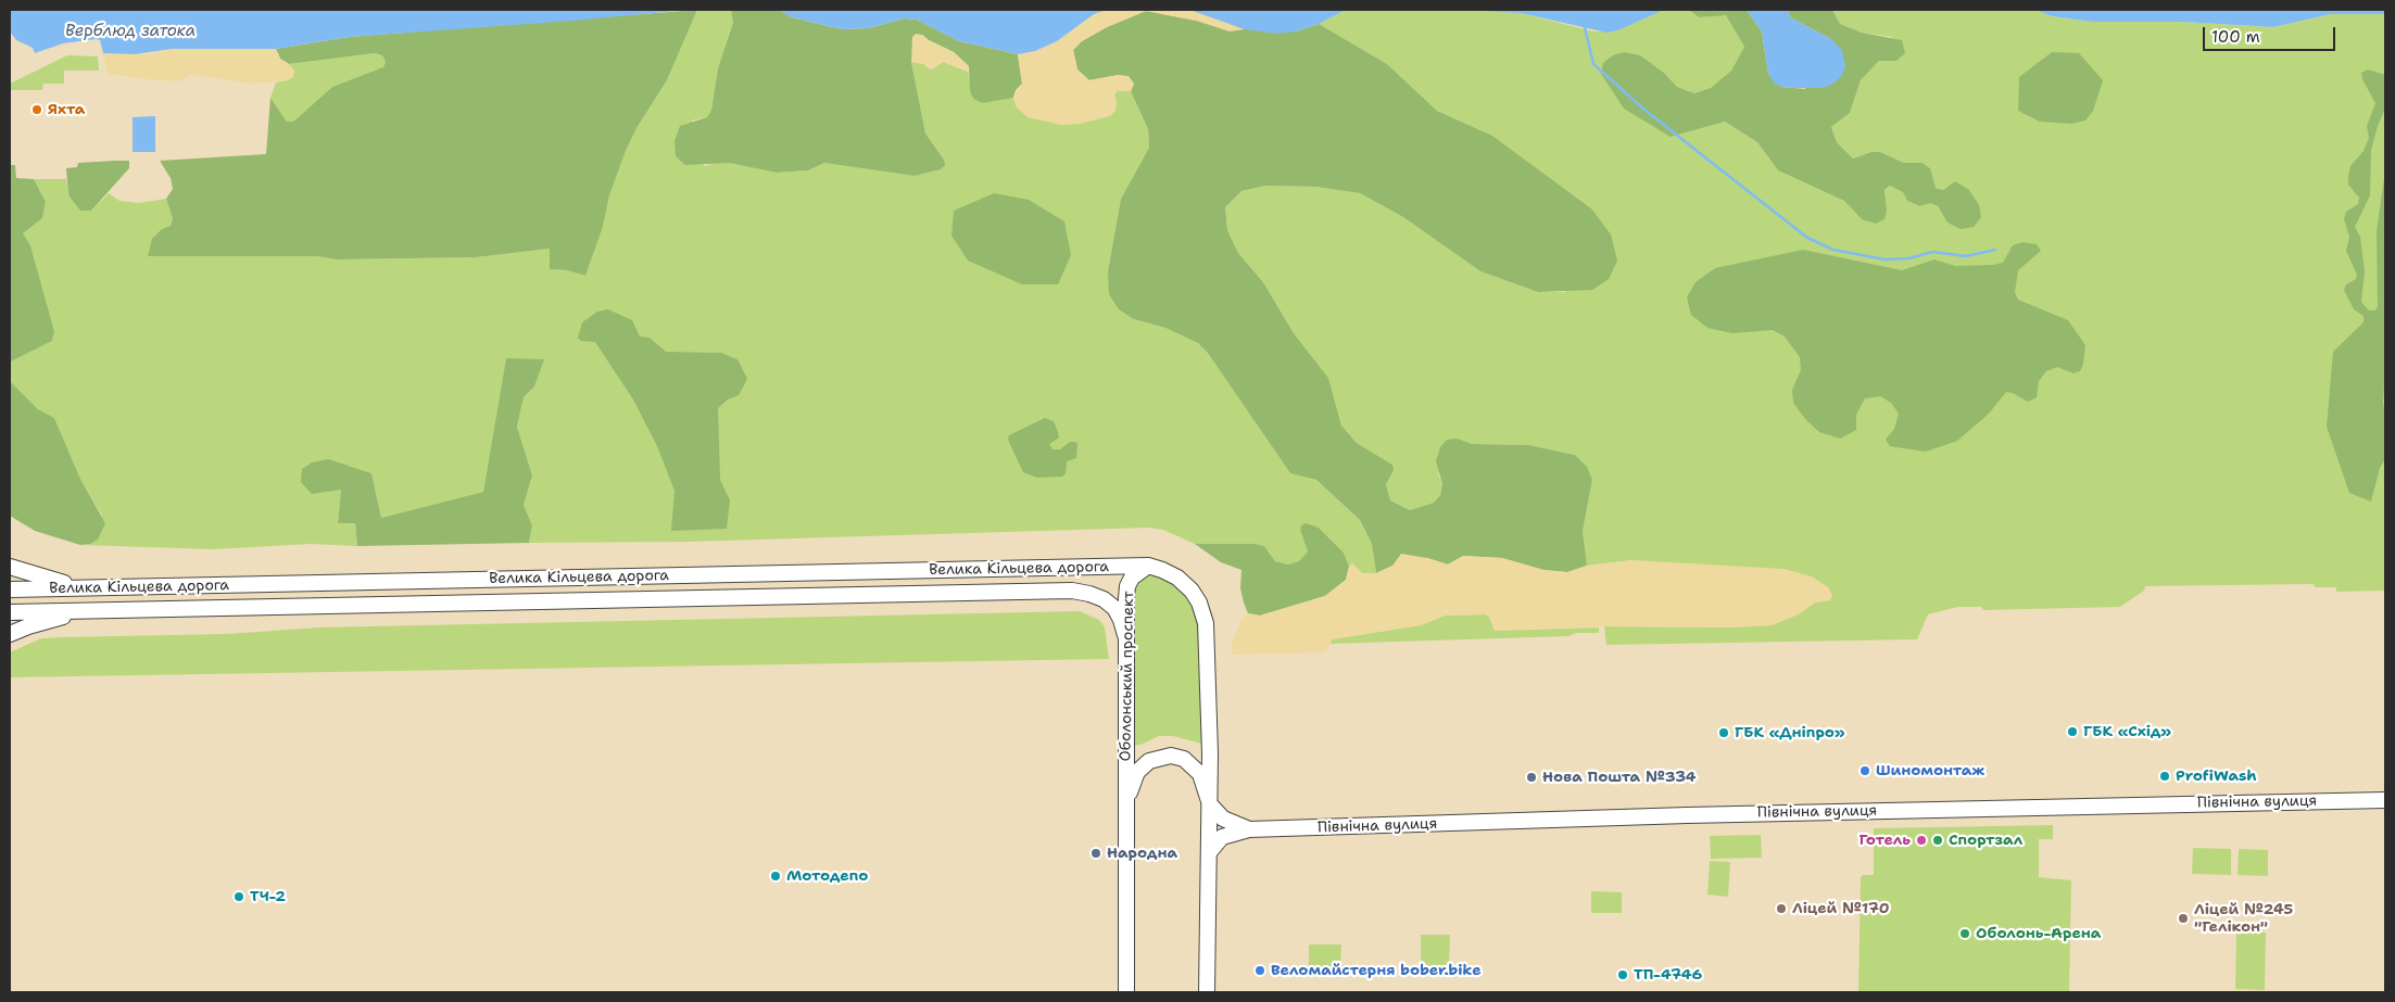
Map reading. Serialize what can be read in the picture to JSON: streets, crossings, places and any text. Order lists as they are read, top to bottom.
{
  "streets": {
    "main road": ["Велика Кільцева дорога", "Оболонський проспект", "Північна вулиця"]
  },
  "crossings": [
    ["Велика Кільцева дорога", "Оболонський проспект"]
  ],
  "water": ["Верблюд затока"],
  "places": [
    "Яхта",
    "ГБК «Схід»",
    "ГБК «Дніпро»",
    "Шиномонтаж",
    "ProfiWash",
    "Нова Пошта №334",
    "Готель",
    "Спортзал",
    "Народна",
    "Мотодепо",
    "ТЧ-2",
    "Ліцей №170",
    "Ліцей №245 \"Гелікон\"",
    "Оболонь-Арена",
    "Веломайстерня bober.bike",
    "ТП-4746"
  ],
  "scale_bar": "100 m"
}
